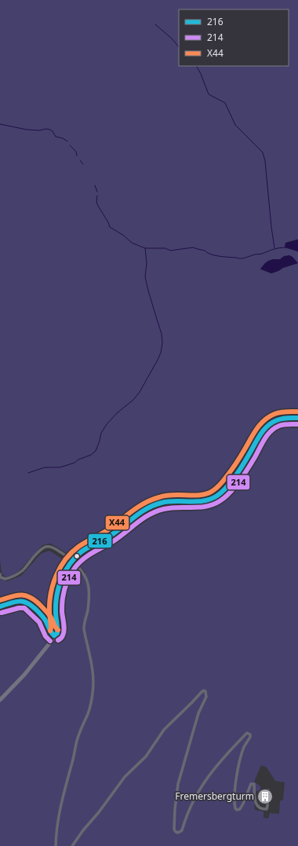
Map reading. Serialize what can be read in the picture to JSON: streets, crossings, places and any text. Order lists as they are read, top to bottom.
{
  "places": {
    "building": ["Fremersbergturm"]
  },
  "lines": ["transit line X44", "transit line 216", "transit line 214"],
  "legend": ["216", "214", "X44"]
}
